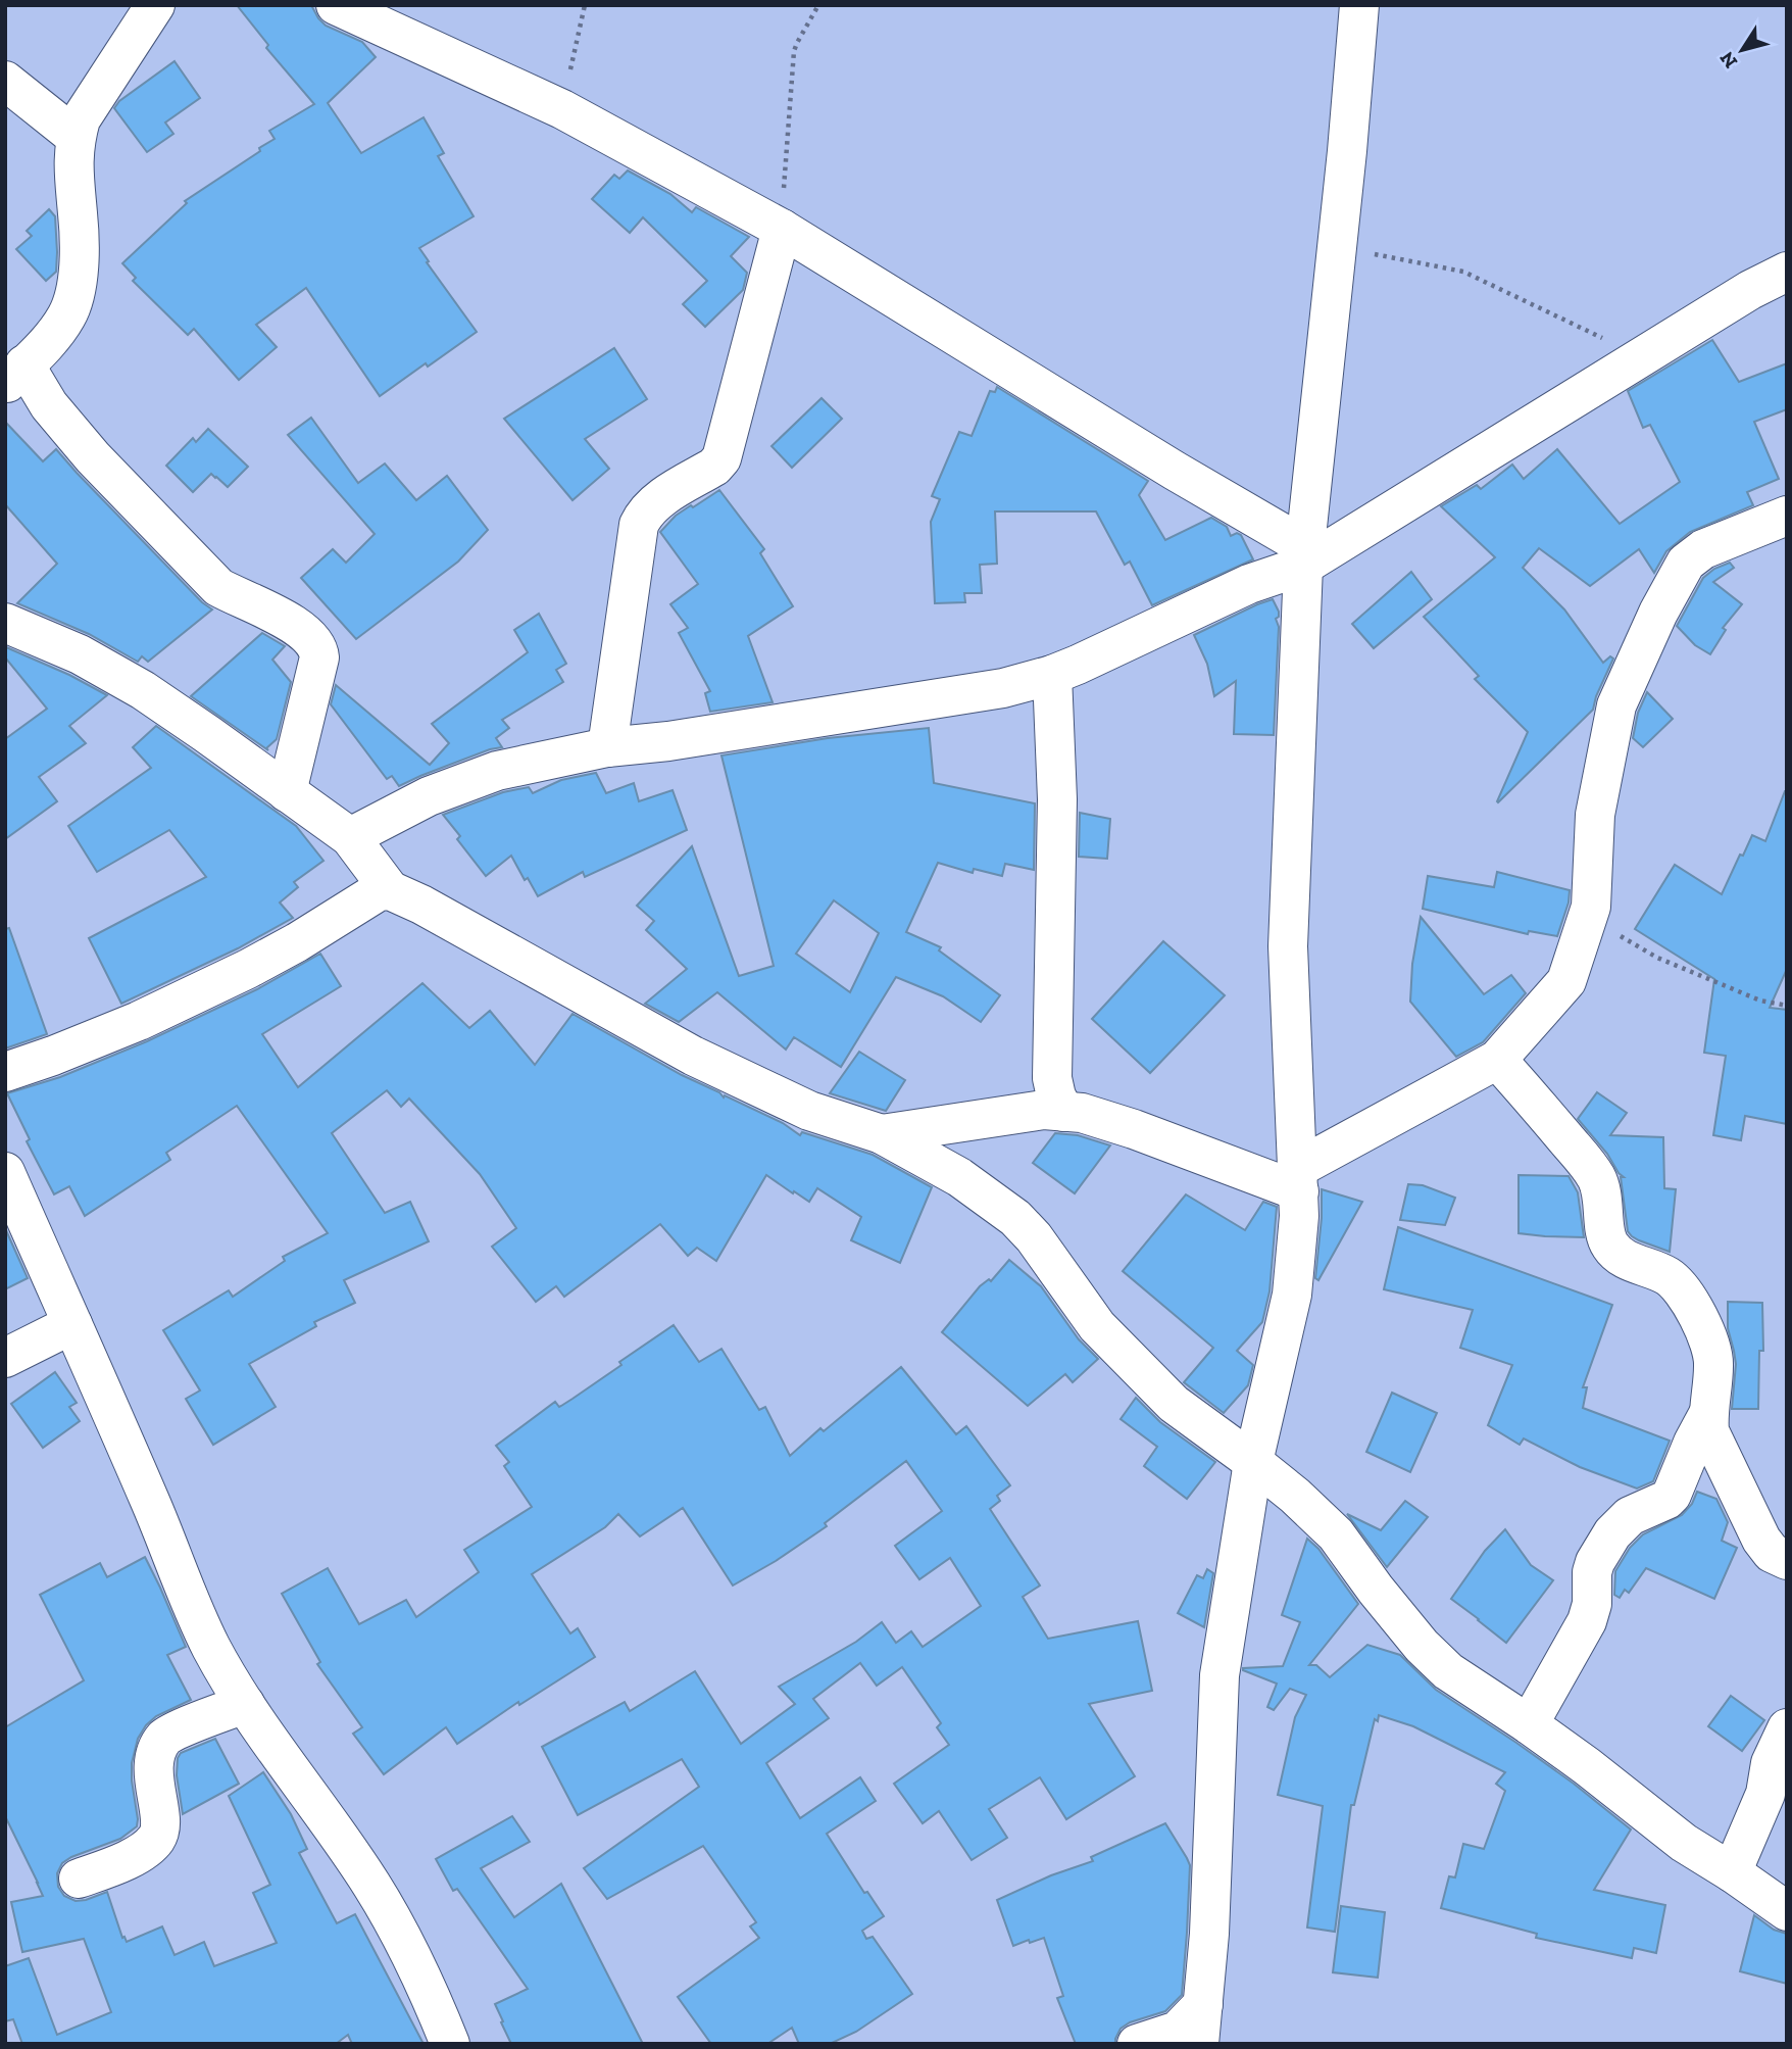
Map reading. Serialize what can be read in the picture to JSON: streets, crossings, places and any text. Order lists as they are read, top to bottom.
{
  "north": "bottom left"
}
